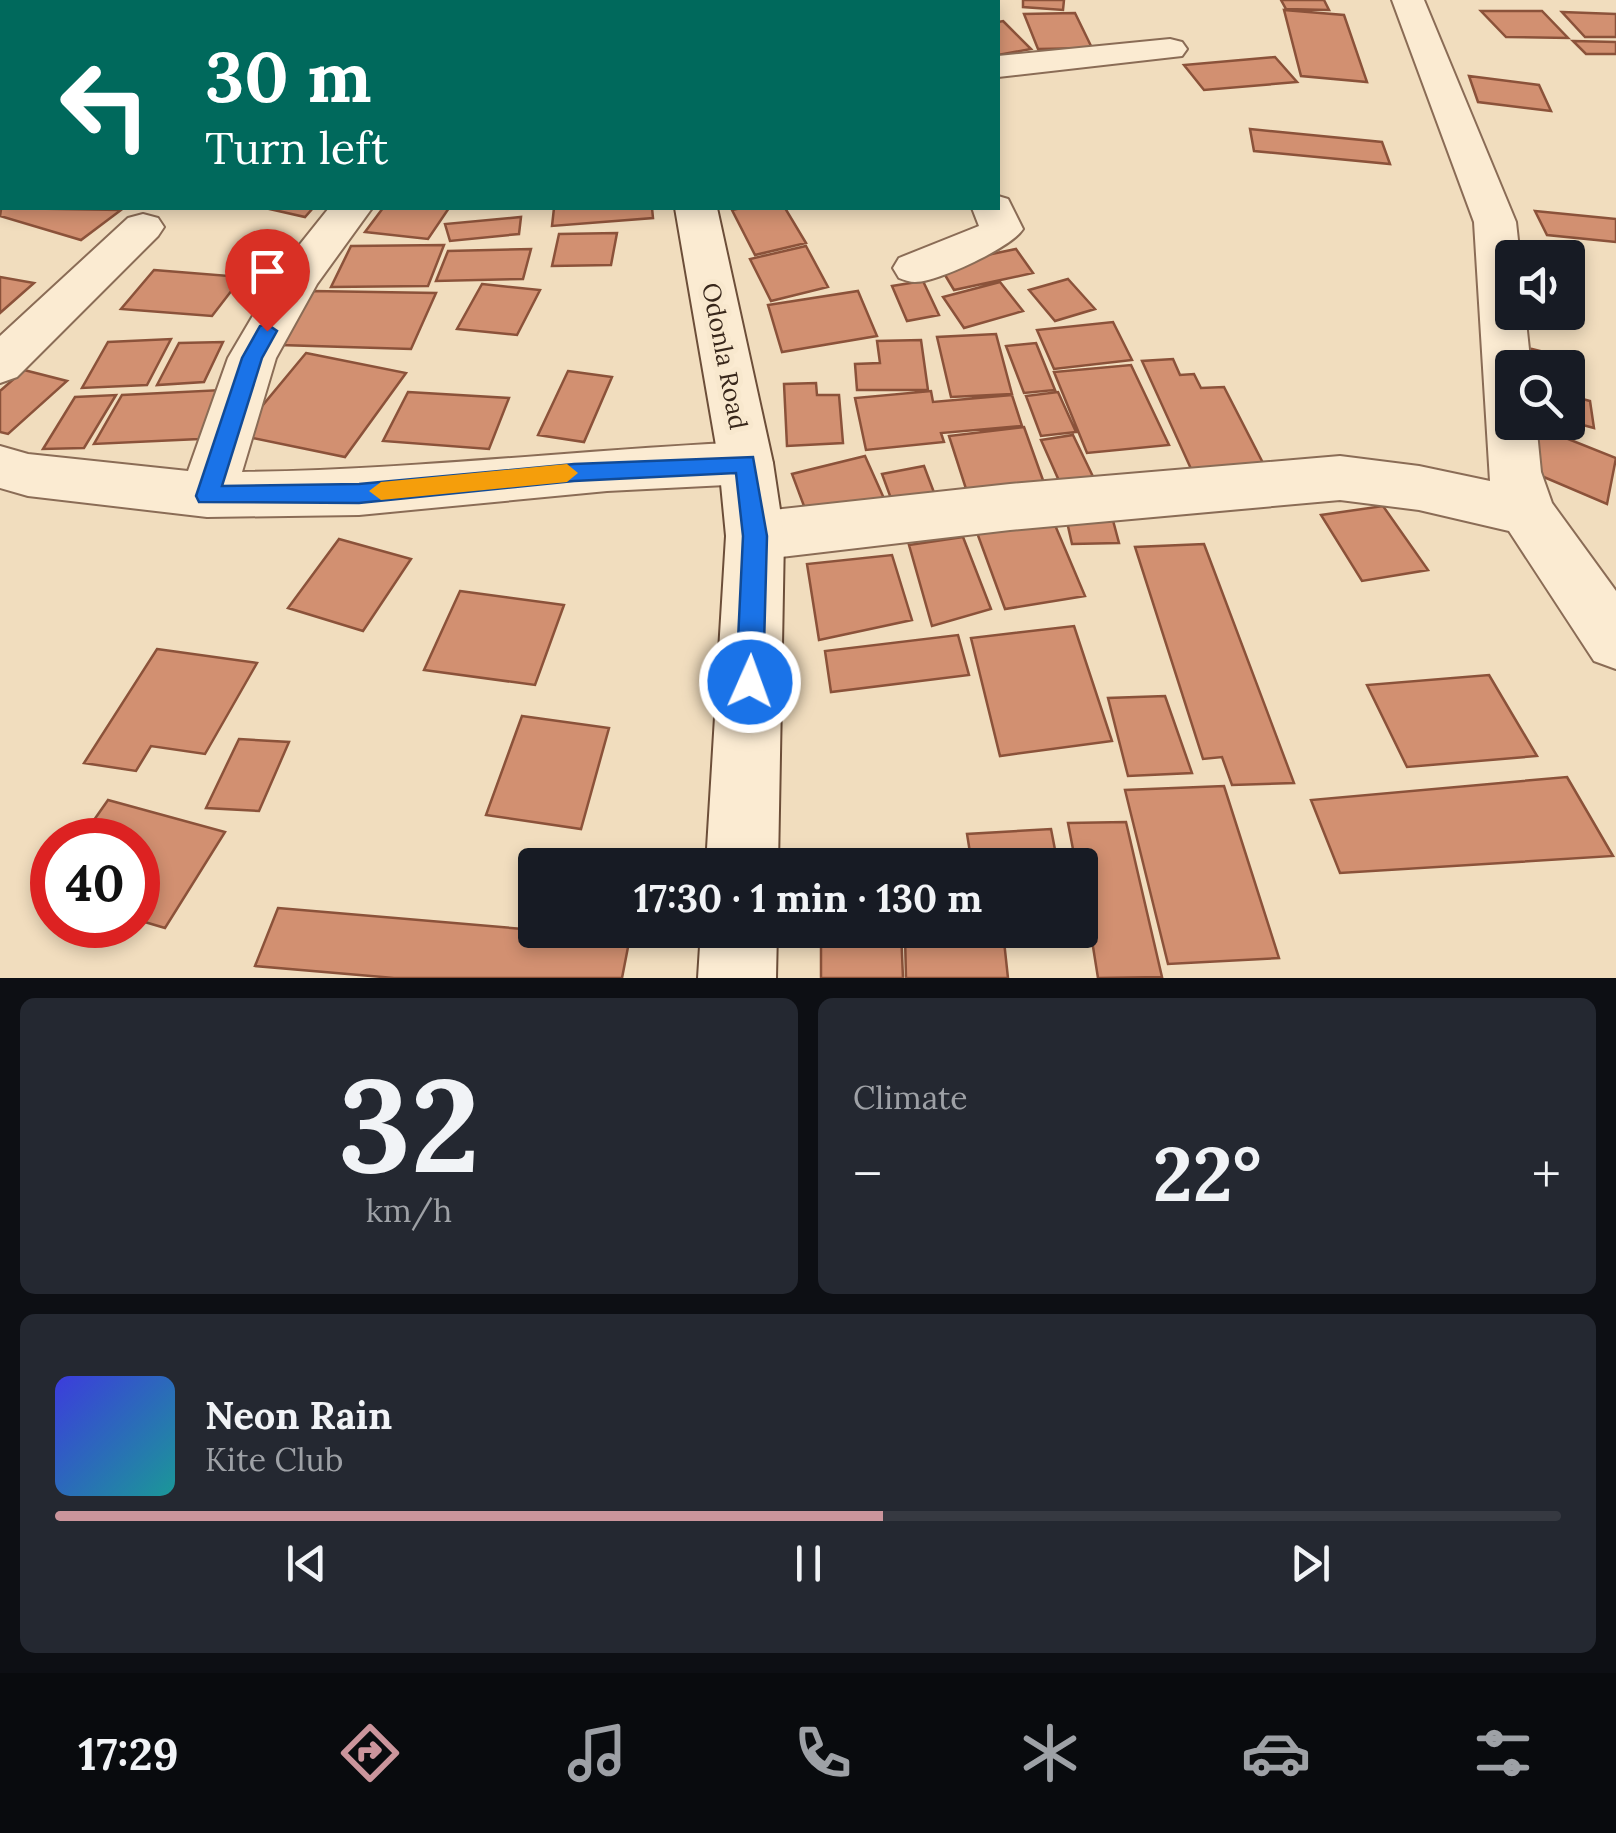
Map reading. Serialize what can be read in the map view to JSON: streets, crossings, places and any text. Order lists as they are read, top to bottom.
{
  "streets": {
    "street": ["Odonla Road"]
  },
  "page": {
    "turn": ["30 m", "Turn left"],
    "limit": "40",
    "trip": "17:30 · 1 min · 130 m",
    "tile": [
      ["32", "km/h"],
      "Climate"
    ],
    "heat": ["−", "22°", "+"],
    "song": ["Neon Rain", "Kite Club"],
    "tabs": "17:29"
  }
}
